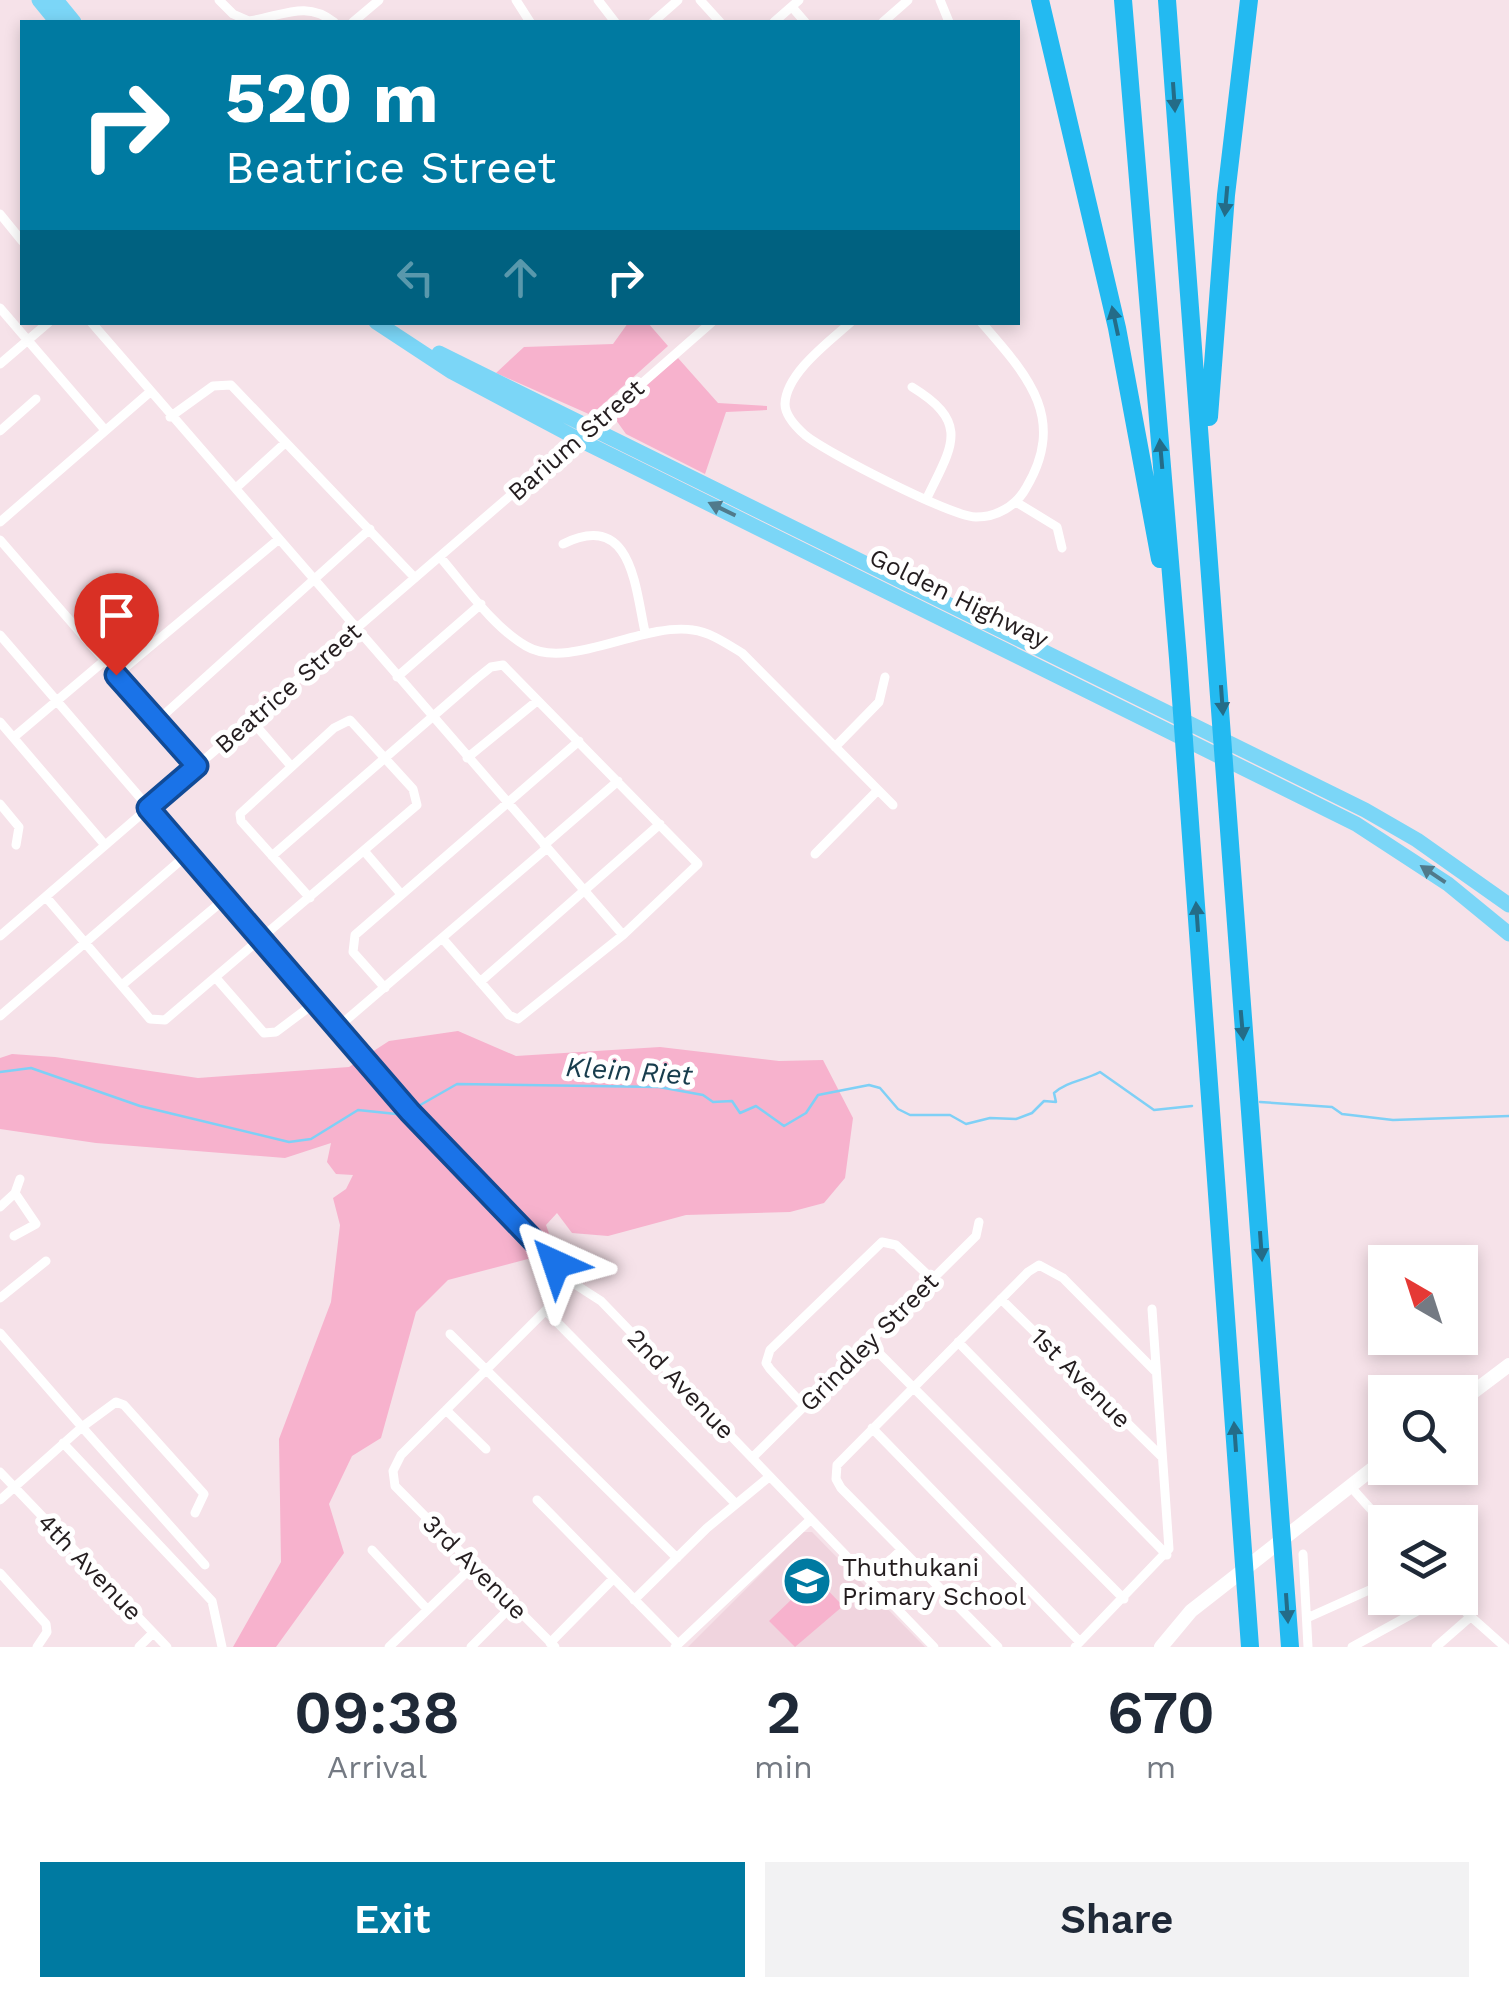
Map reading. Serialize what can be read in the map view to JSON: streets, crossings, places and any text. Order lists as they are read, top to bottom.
{
  "streets": {
    "main road": ["Golden Highway"],
    "street": [
      "Barium Street",
      "Beatrice Street",
      "Grindley Street",
      "1st Avenue",
      "2nd Avenue",
      "4th Avenue",
      "3rd Avenue"
    ]
  },
  "crossings": [
    ["Barium Street", "Golden Highway"],
    ["Barium Street", "Beatrice Street"],
    ["Beatrice Street", "2nd Avenue"],
    ["Grindley Street", "2nd Avenue"]
  ],
  "water": ["Klein Riet"],
  "places": {
    "school or university": ["Thuthukani Primary School"]
  },
  "north": "top left",
  "page": {
    "turn": ["520 m", "Beatrice Street"],
    "eta": [
      "09:38",
      "Arrival",
      "2",
      "min",
      "670",
      "m"
    ],
    "buttons": ["Exit", "Share"]
  }
}
